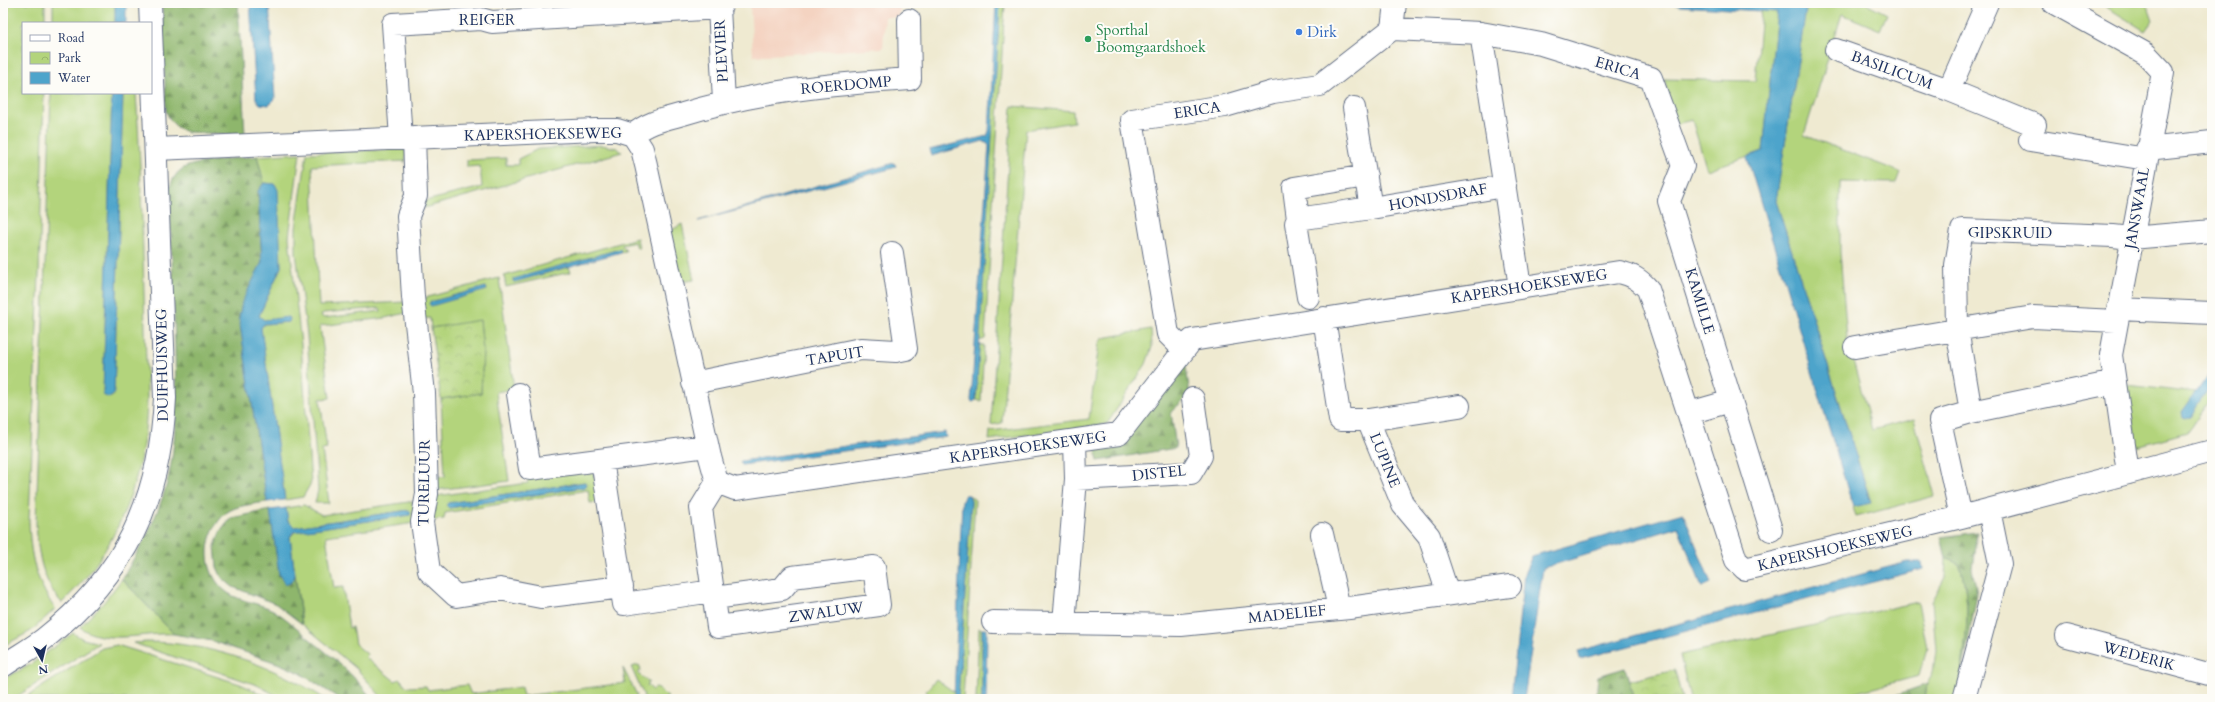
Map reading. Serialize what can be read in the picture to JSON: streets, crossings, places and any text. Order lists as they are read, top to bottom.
{
  "streets": {
    "street": [
      "REIGER",
      "PLEVIER",
      "ERICA",
      "BASILICUM",
      "ROERDOMP",
      "KAPERSHOEKSEWEG",
      "HONDSDRAF",
      "JANSWAAL",
      "GIPSKRUID",
      "KAMILLE",
      "TAPUIT",
      "DUIFHUISWEG",
      "LUPINE",
      "DISTEL",
      "TURELUUR",
      "ZWALUW",
      "MADELIEF",
      "WEDERIK"
    ]
  },
  "crossings": [
    ["REIGER", "PLEVIER"],
    ["REIGER", "KAPERSHOEKSEWEG"],
    ["REIGER", "TURELUUR"],
    ["PLEVIER", "ROERDOMP"],
    ["ERICA", "KAPERSHOEKSEWEG"],
    ["ERICA", "KAMILLE"],
    ["BASILICUM", "JANSWAAL"],
    ["KAPERSHOEKSEWEG", "JANSWAAL"],
    ["KAPERSHOEKSEWEG", "TAPUIT"],
    ["KAPERSHOEKSEWEG", "DUIFHUISWEG"],
    ["KAPERSHOEKSEWEG", "LUPINE"],
    ["KAPERSHOEKSEWEG", "TURELUUR"],
    ["KAPERSHOEKSEWEG", "ZWALUW"],
    ["JANSWAAL", "GIPSKRUID"],
    ["LUPINE", "MADELIEF"],
    ["TURELUUR", "ZWALUW"]
  ],
  "places": ["Dirk", "Sporthal Boomgaardshoek"],
  "legend": ["Road", "Park", "Water"],
  "north": "bottom"
}
